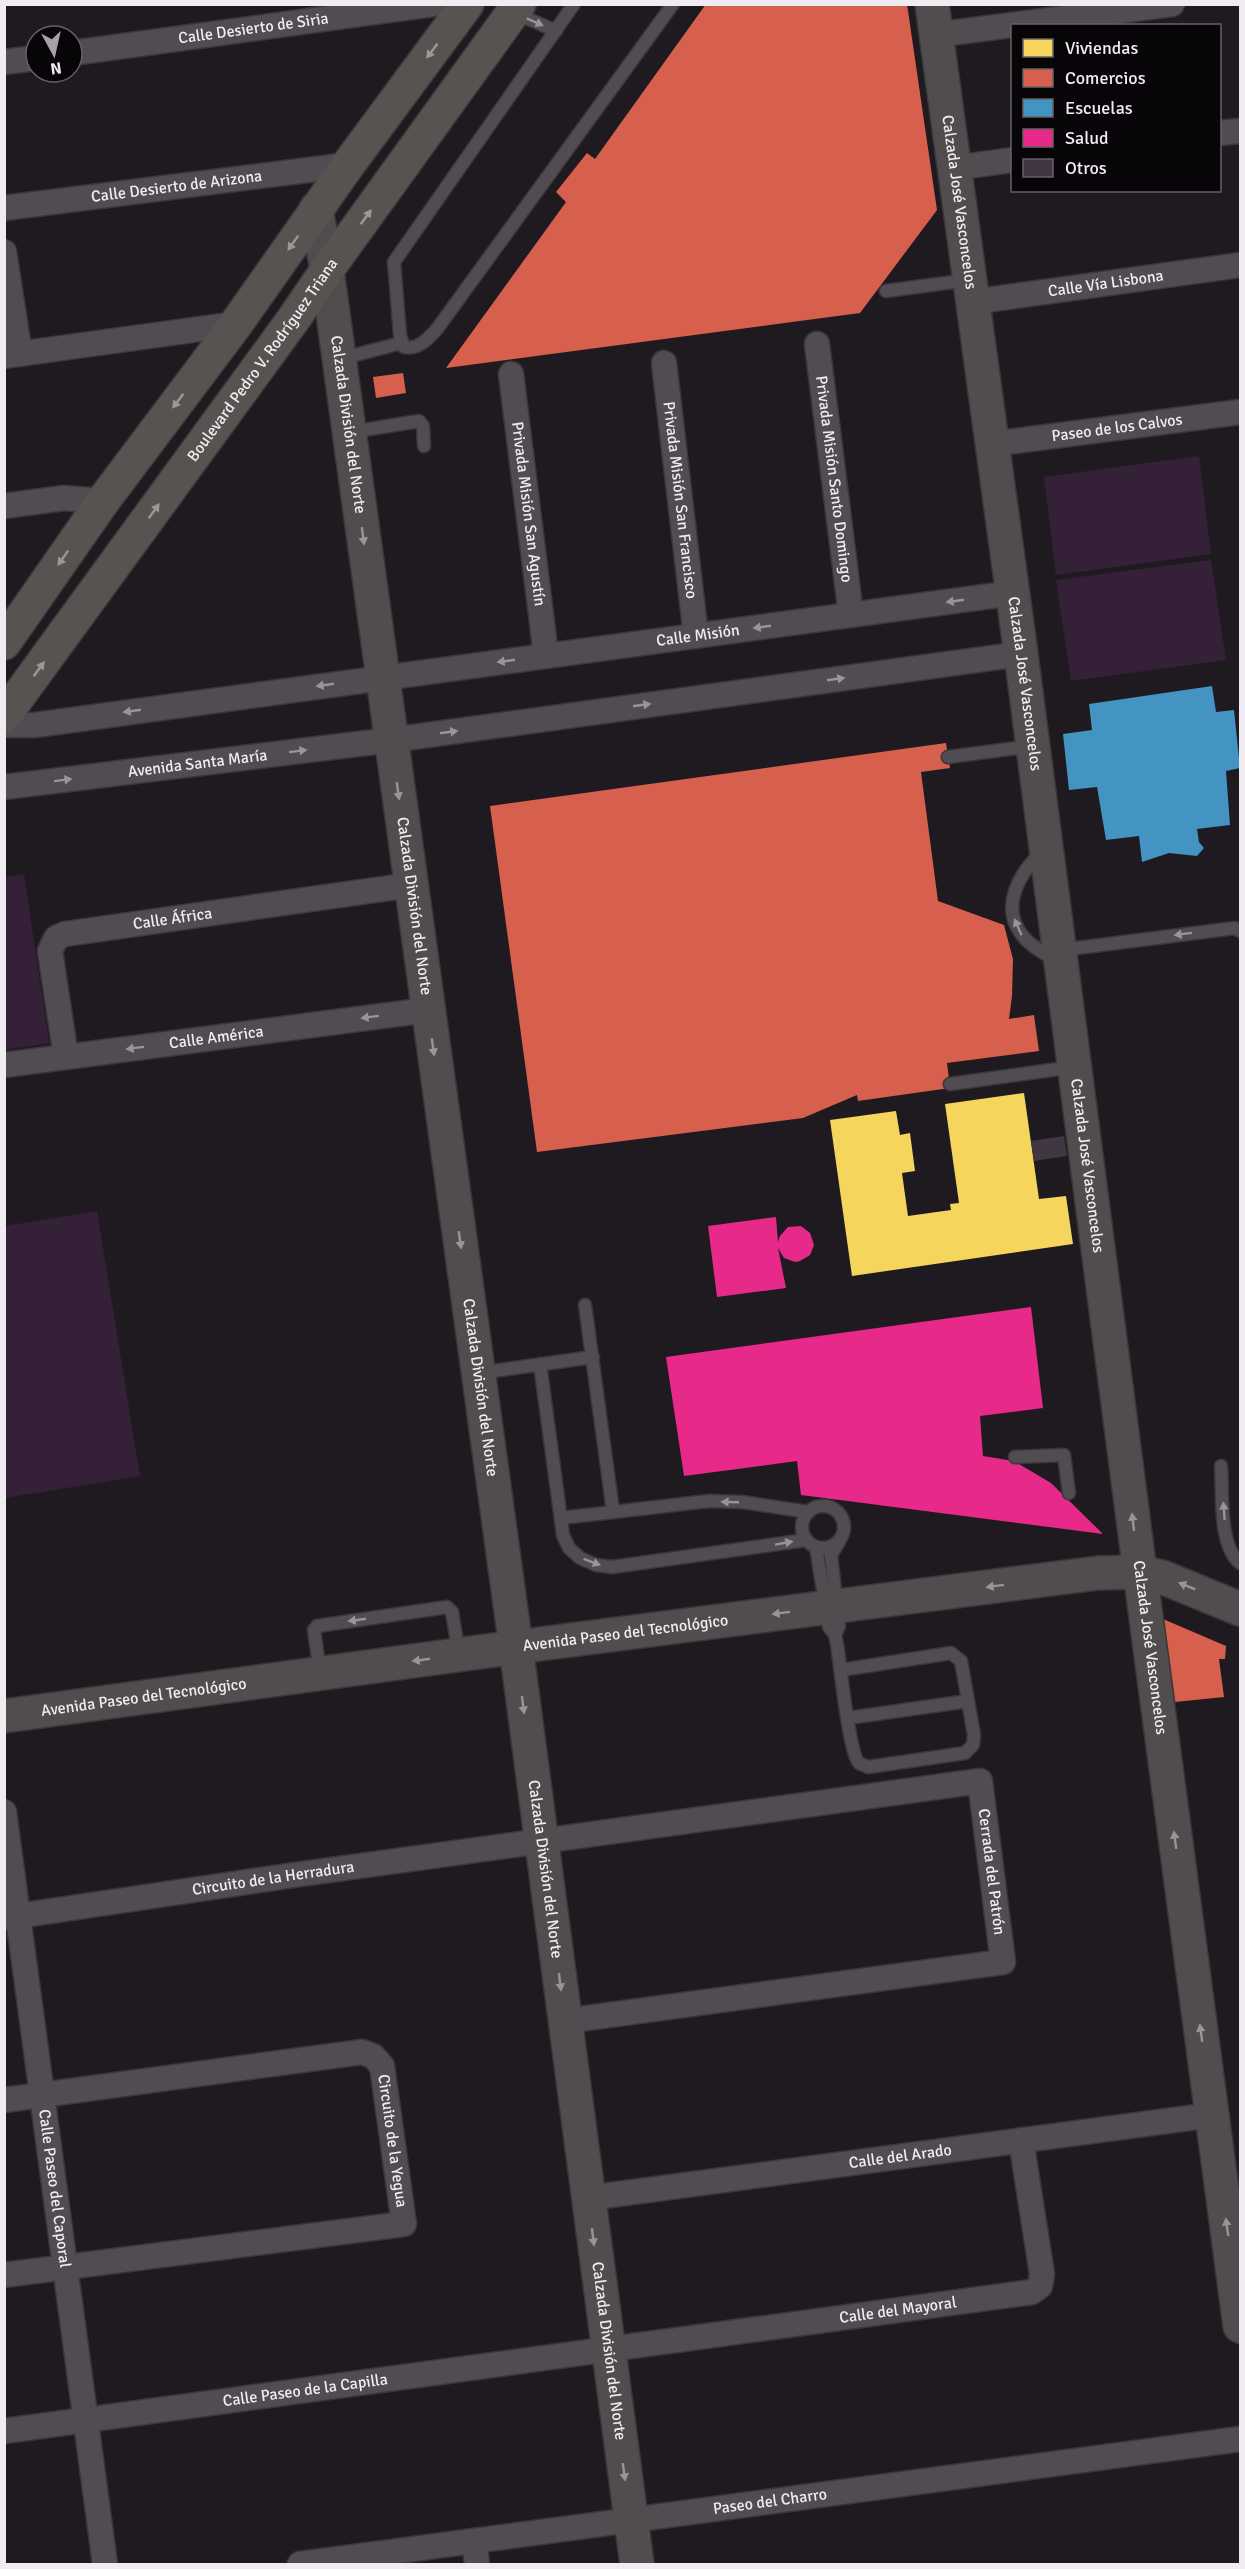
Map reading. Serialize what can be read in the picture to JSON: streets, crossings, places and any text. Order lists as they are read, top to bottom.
{
  "streets": {
    "main road": [
      "Calzada José Vasconcelos",
      "Boulevard Pedro V. Rodríguez Triana",
      "Calzada División del Norte",
      "Avenida Paseo del Tecnológico"
    ],
    "street": [
      "Calle Desierto de Siria",
      "Calle Desierto de Arizona",
      "Calle Vía Lisbona",
      "Paseo de los Calvos",
      "Privada Misión Santo Domingo",
      "Privada Misión San Francisco",
      "Privada Misión San Agustín",
      "Calle Misión",
      "Avenida Santa María",
      "Calle África",
      "Calle América",
      "Cerrada del Patrón",
      "Circuito de la Herradura",
      "Circuito de la Yegua",
      "Calle del Arado",
      "Calle Paseo del Caporal",
      "Calle del Mayoral",
      "Calle Paseo de la Capilla",
      "Paseo del Charro"
    ]
  },
  "crossings": [
    ["Calzada José Vasconcelos", "Calle Vía Lisbona"],
    ["Calzada José Vasconcelos", "Paseo de los Calvos"],
    ["Calzada José Vasconcelos", "Calle Misión"],
    ["Calzada José Vasconcelos", "Avenida Paseo del Tecnológico"],
    ["Calzada José Vasconcelos", "Calle del Arado"],
    ["Boulevard Pedro V. Rodríguez Triana", "Calzada División del Norte"],
    ["Calzada División del Norte", "Calle Misión"],
    ["Calzada División del Norte", "Avenida Santa María"],
    ["Calzada División del Norte", "Calle África"],
    ["Calzada División del Norte", "Calle América"],
    ["Calzada División del Norte", "Avenida Paseo del Tecnológico"],
    ["Calzada División del Norte", "Cerrada del Patrón"],
    ["Calzada División del Norte", "Circuito de la Herradura"],
    ["Calzada División del Norte", "Calle del Arado"],
    ["Calzada División del Norte", "Calle del Mayoral"],
    ["Calzada División del Norte", "Calle Paseo de la Capilla"],
    ["Calzada División del Norte", "Paseo del Charro"],
    ["Privada Misión Santo Domingo", "Calle Misión"],
    ["Privada Misión San Francisco", "Calle Misión"],
    ["Privada Misión San Agustín", "Calle Misión"],
    ["Calle África", "Calle América"],
    ["Cerrada del Patrón", "Circuito de la Herradura"],
    ["Circuito de la Herradura", "Calle Paseo del Caporal"],
    ["Circuito de la Yegua", "Calle Paseo del Caporal"],
    ["Calle del Arado", "Calle del Mayoral"],
    ["Calle Paseo del Caporal", "Calle Paseo de la Capilla"],
    ["Calle del Mayoral", "Calle Paseo de la Capilla"]
  ],
  "one_way": [
    "Calzada José Vasconcelos",
    "Calzada División del Norte",
    "Calle América",
    "Avenida Paseo del Tecnológico"
  ],
  "legend": [
    "Viviendas",
    "Comercios",
    "Escuelas",
    "Salud",
    "Otros"
  ],
  "north": "bottom"
}
